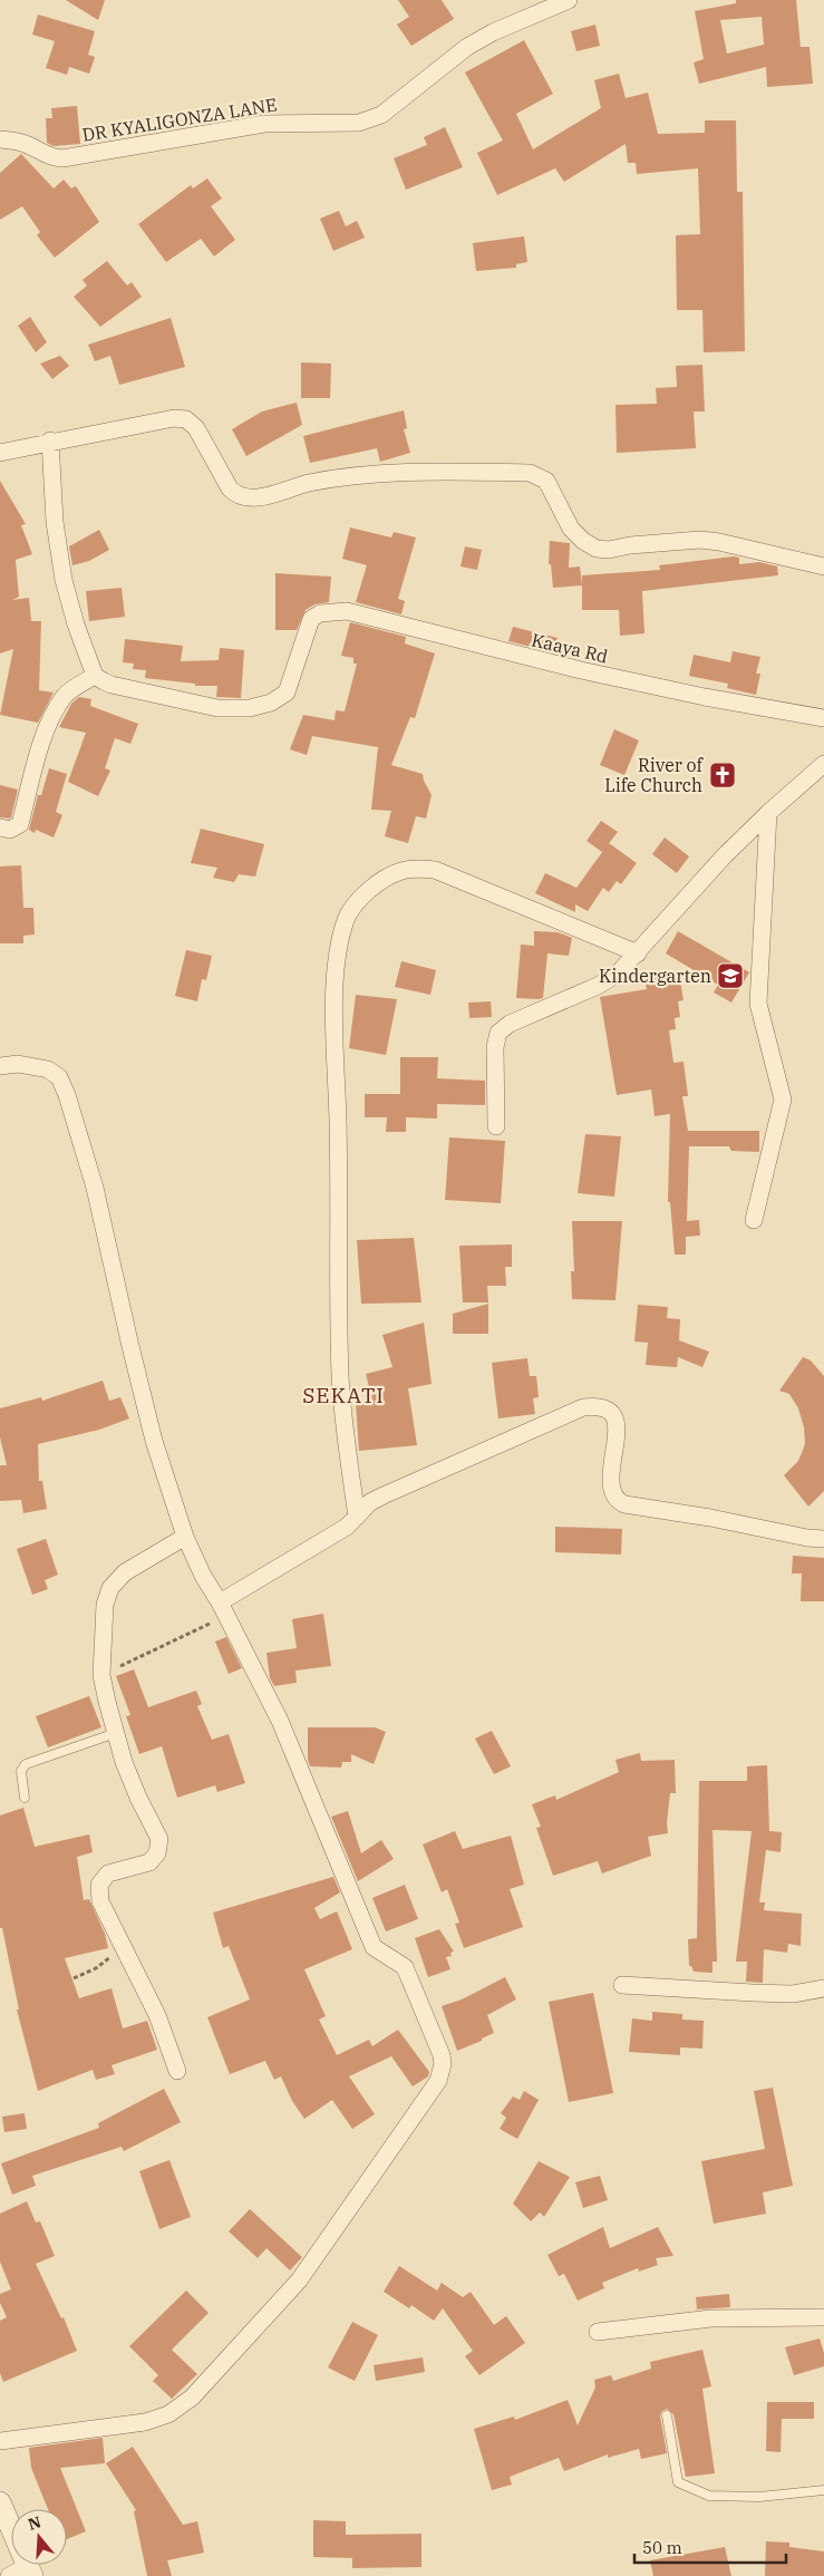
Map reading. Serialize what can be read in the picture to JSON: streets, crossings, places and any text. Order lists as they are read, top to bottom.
{
  "streets": {
    "street": ["DR KYALIGONZA LANE", "Kaaya Rd"]
  },
  "districts": ["SEKATI"],
  "places": {
    "church": ["River of Life Church"],
    "school or university": ["Kindergarten"]
  },
  "scale_bar": "50 m",
  "north": "top"
}
